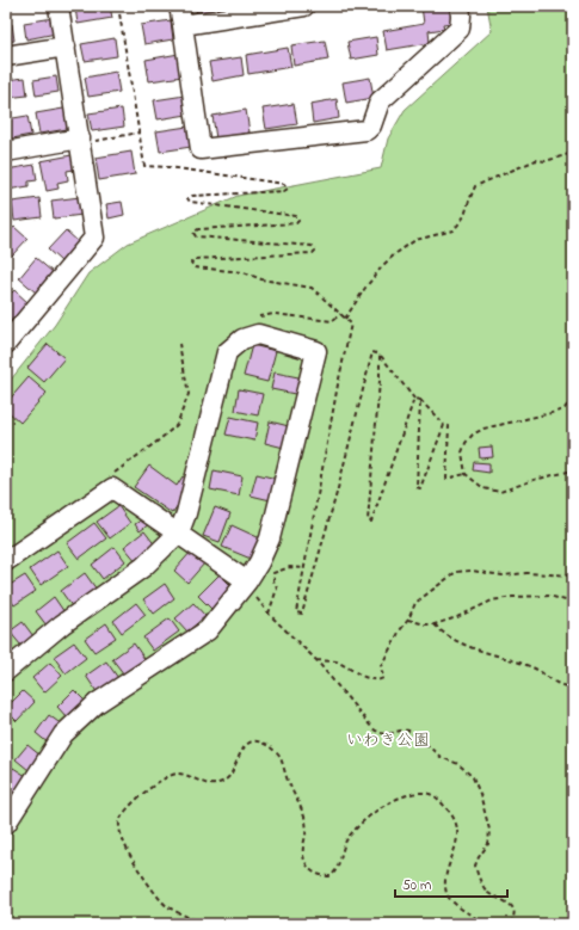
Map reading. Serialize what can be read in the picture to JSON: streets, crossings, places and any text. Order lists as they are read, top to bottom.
{
  "parks": ["いわき公園"],
  "scale_bar": "50 m"
}
